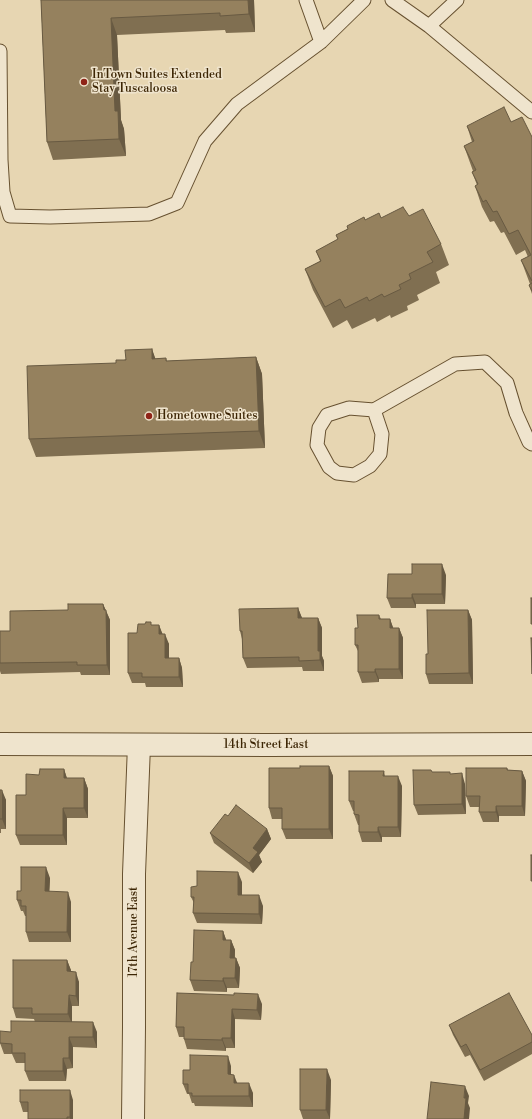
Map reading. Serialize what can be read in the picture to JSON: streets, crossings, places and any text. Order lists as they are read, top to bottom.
{
  "streets": {
    "street": ["14th Street East", "17th Avenue East"]
  },
  "crossings": [
    ["14th Street East", "17th Avenue East"]
  ],
  "places": ["InTown Suites Extended Stay Tuscaloosa", "Hometowne Suites"]
}
